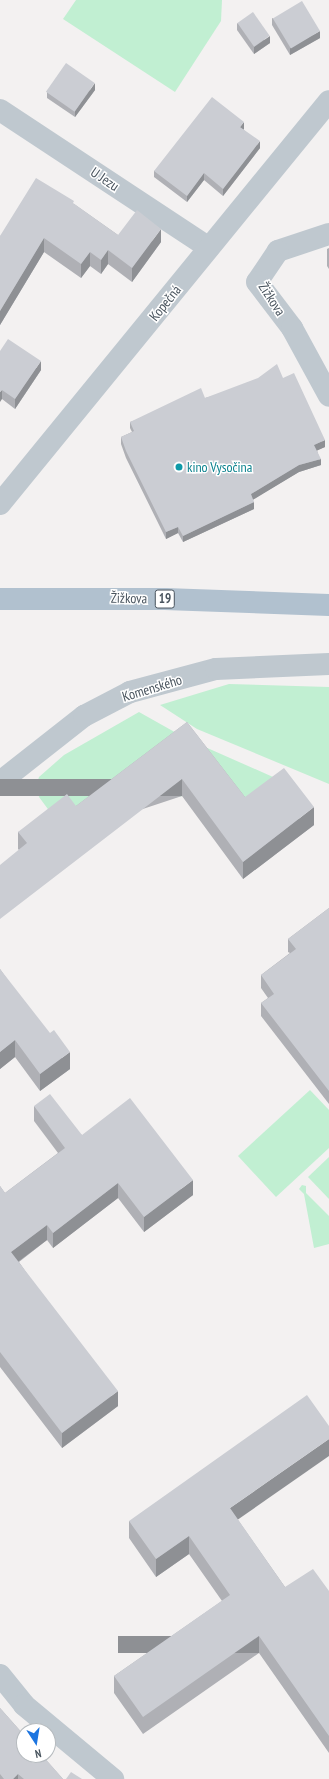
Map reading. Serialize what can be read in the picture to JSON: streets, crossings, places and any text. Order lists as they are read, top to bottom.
{
  "streets": {
    "main road": ["Žižkova", "19"],
    "street": ["U Jezu", "Kopečná", "Komenského"]
  },
  "crossings": [
    ["U Jezu", "Kopečná"]
  ],
  "places": ["kino Vysočina"],
  "north": "bottom"
}
